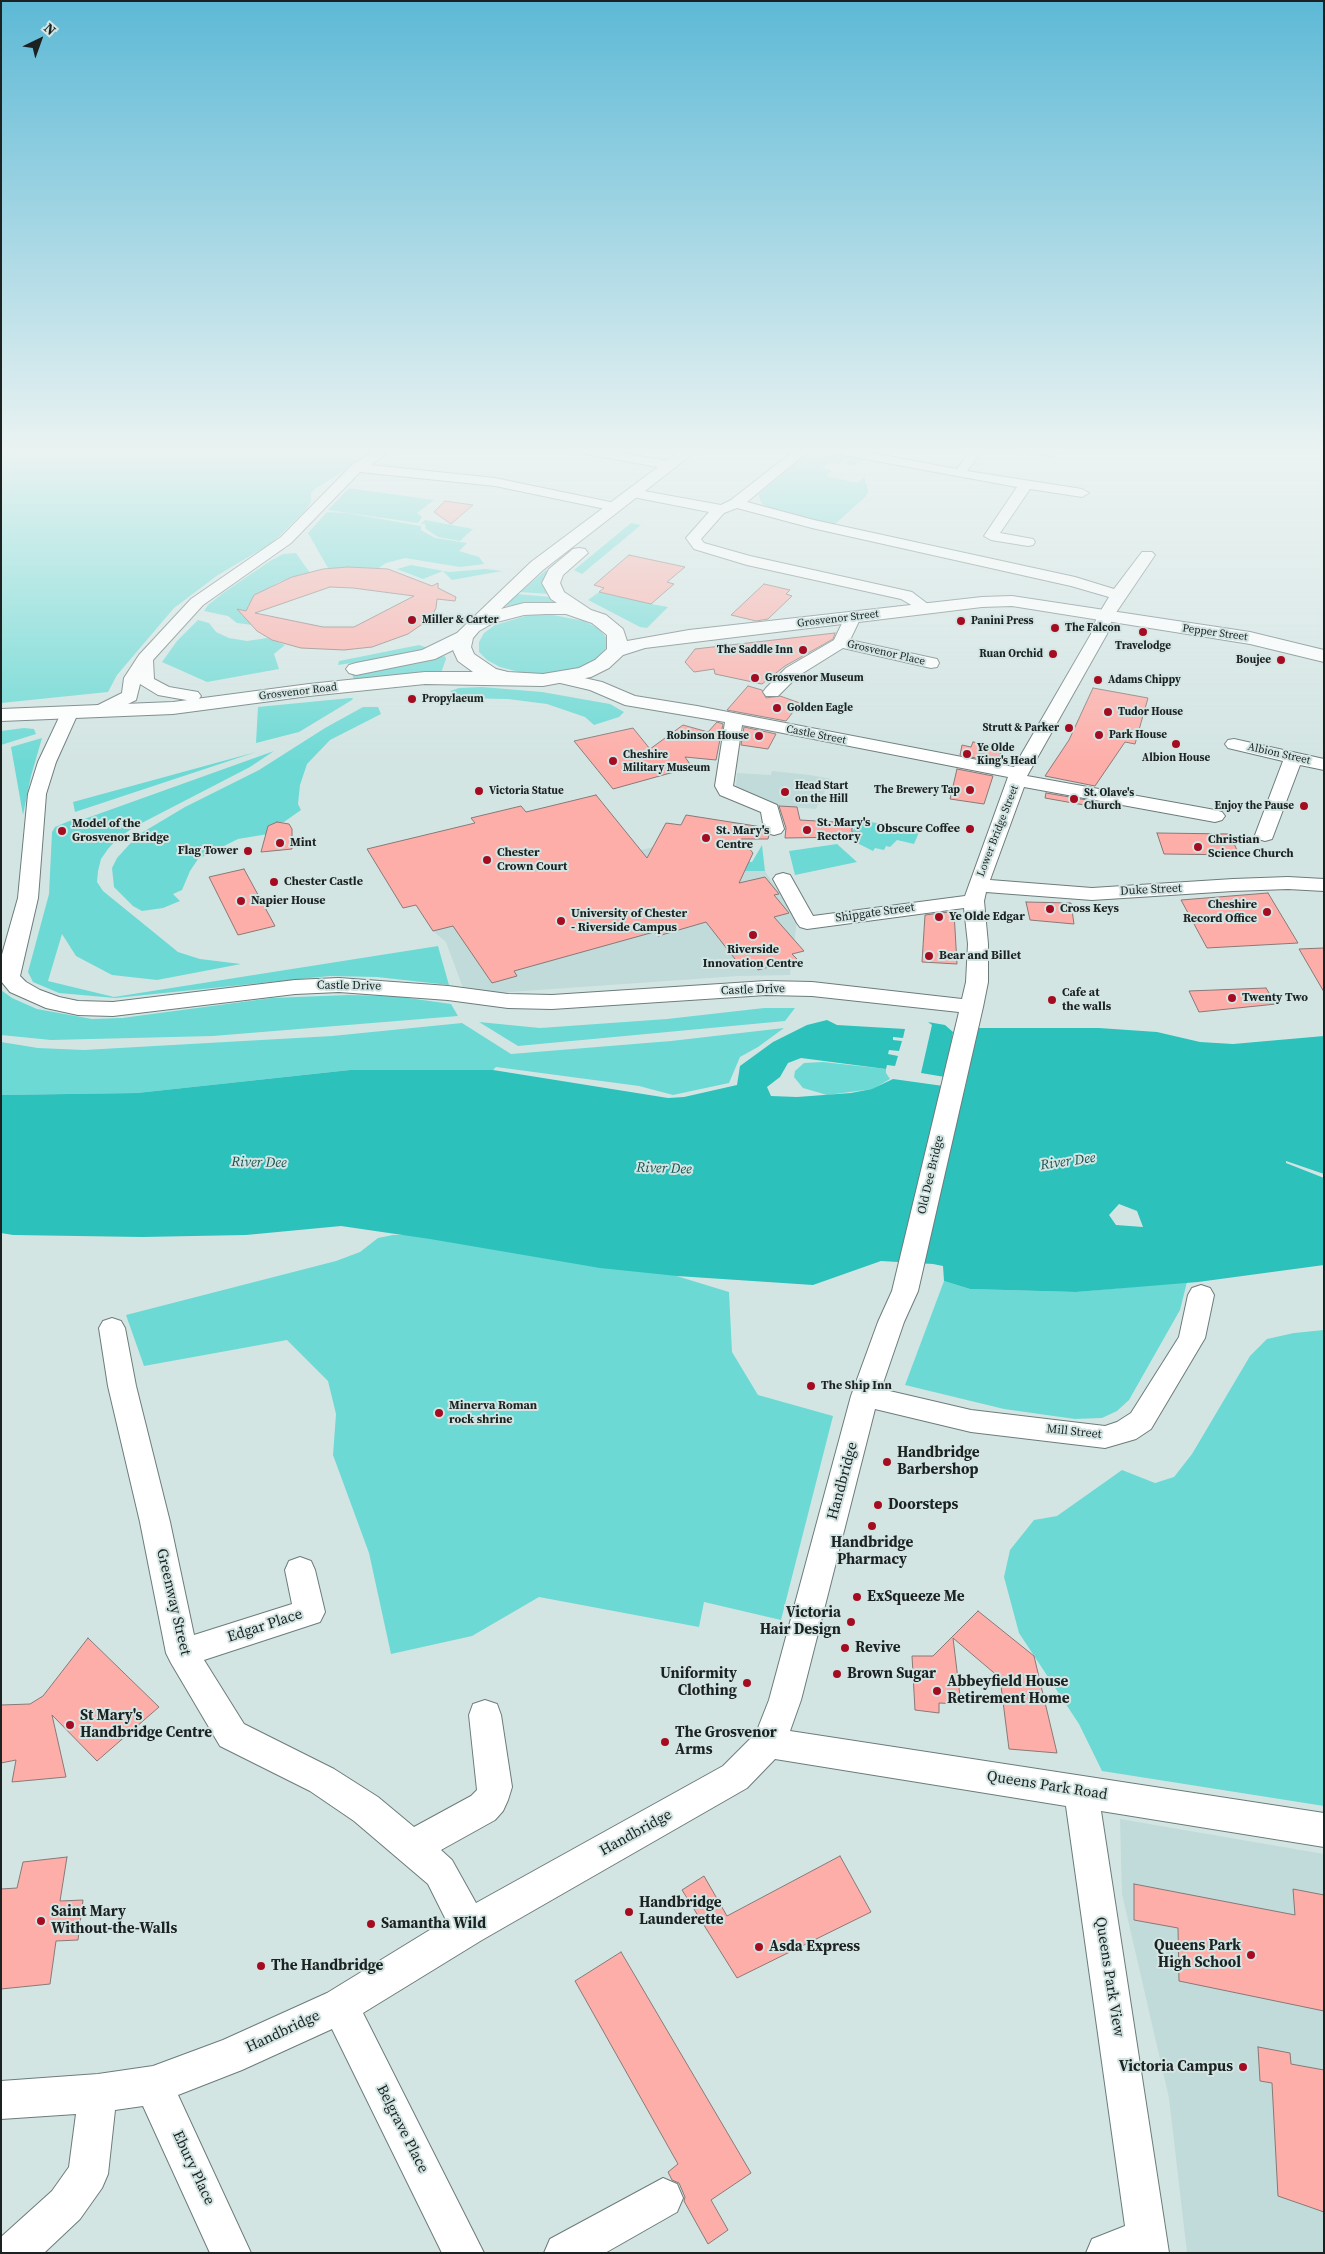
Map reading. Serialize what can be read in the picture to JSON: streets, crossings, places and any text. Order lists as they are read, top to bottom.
{
  "streets": {
    "highway": ["Grosvenor Street", "Pepper Street", "Grosvenor Road"],
    "street": [
      "Grosvenor Place",
      "Castle Street",
      "Albion Street",
      "Lower Bridge Street",
      "Duke Street",
      "Shipgate Street",
      "Castle Drive",
      "Old Dee Bridge",
      "Mill Street",
      "Handbridge",
      "Greenway Street",
      "Edgar Place",
      "Queens Park Road",
      "Queens Park View",
      "Belgrave Place",
      "Ebury Place"
    ]
  },
  "crossings": [
    ["Grosvenor Street", "Pepper Street"],
    ["Grosvenor Street", "Grosvenor Road"],
    ["Grosvenor Street", "Castle Street"],
    ["Grosvenor Street", "Lower Bridge Street"],
    ["Pepper Street", "Lower Bridge Street"],
    ["Grosvenor Road", "Castle Drive"],
    ["Castle Street", "Lower Bridge Street"],
    ["Lower Bridge Street", "Duke Street"],
    ["Lower Bridge Street", "Shipgate Street"],
    ["Lower Bridge Street", "Castle Drive"],
    ["Lower Bridge Street", "Old Dee Bridge"],
    ["Duke Street", "Shipgate Street"],
    ["Castle Drive", "Old Dee Bridge"],
    ["Old Dee Bridge", "Handbridge"],
    ["Mill Street", "Handbridge"],
    ["Handbridge", "Greenway Street"],
    ["Handbridge", "Queens Park Road"],
    ["Handbridge", "Belgrave Place"],
    ["Handbridge", "Ebury Place"],
    ["Greenway Street", "Edgar Place"],
    ["Queens Park Road", "Queens Park View"]
  ],
  "water": ["River Dee"],
  "places": [
    "Miller & Carter",
    "Panini Press",
    "The Falcon",
    "Travelodge",
    "The Saddle Inn",
    "Ruan Orchid",
    "Boujee",
    "Grosvenor Museum",
    "Adams Chippy",
    "Propylaeum",
    "Golden Eagle",
    "Tudor House",
    "Strutt & Parker",
    "Park House",
    "Robinson House",
    "Albion House",
    "Ye Olde King's Head",
    "Cheshire Military Museum",
    "The Brewery Tap",
    "Victoria Statue",
    "Head Start on the Hill",
    "St. Olave's Church",
    "Enjoy the Pause",
    "Obscure Coffee",
    "St. Mary's Rectory",
    "Model of the Grosvenor Bridge",
    "St. Mary's Centre",
    "Mint",
    "Christian Science Church",
    "Flag Tower",
    "Chester Crown Court",
    "Chester Castle",
    "Napier House",
    "Cross Keys",
    "Cheshire Record Office",
    "Ye Olde Edgar",
    "University of Chester - Riverside Campus",
    "Riverside Innovation Centre",
    "Bear and Billet",
    "Twenty Two",
    "Cafe at the walls",
    "The Ship Inn",
    "Minerva Roman rock shrine",
    "Handbridge Barbershop",
    "Doorsteps",
    "Handbridge Pharmacy",
    "ExSqueeze Me",
    "Victoria Hair Design",
    "Revive",
    "Brown Sugar",
    "Uniformity Clothing",
    "Abbeyfield House Retirement Home",
    "St Mary's Handbridge Centre",
    "The Grosvenor Arms",
    "Handbridge Launderette",
    "Saint Mary Without-the-Walls",
    "Samantha Wild",
    "Asda Express",
    "Queens Park High School",
    "The Handbridge",
    "Victoria Campus"
  ],
  "north": "top right"
}
